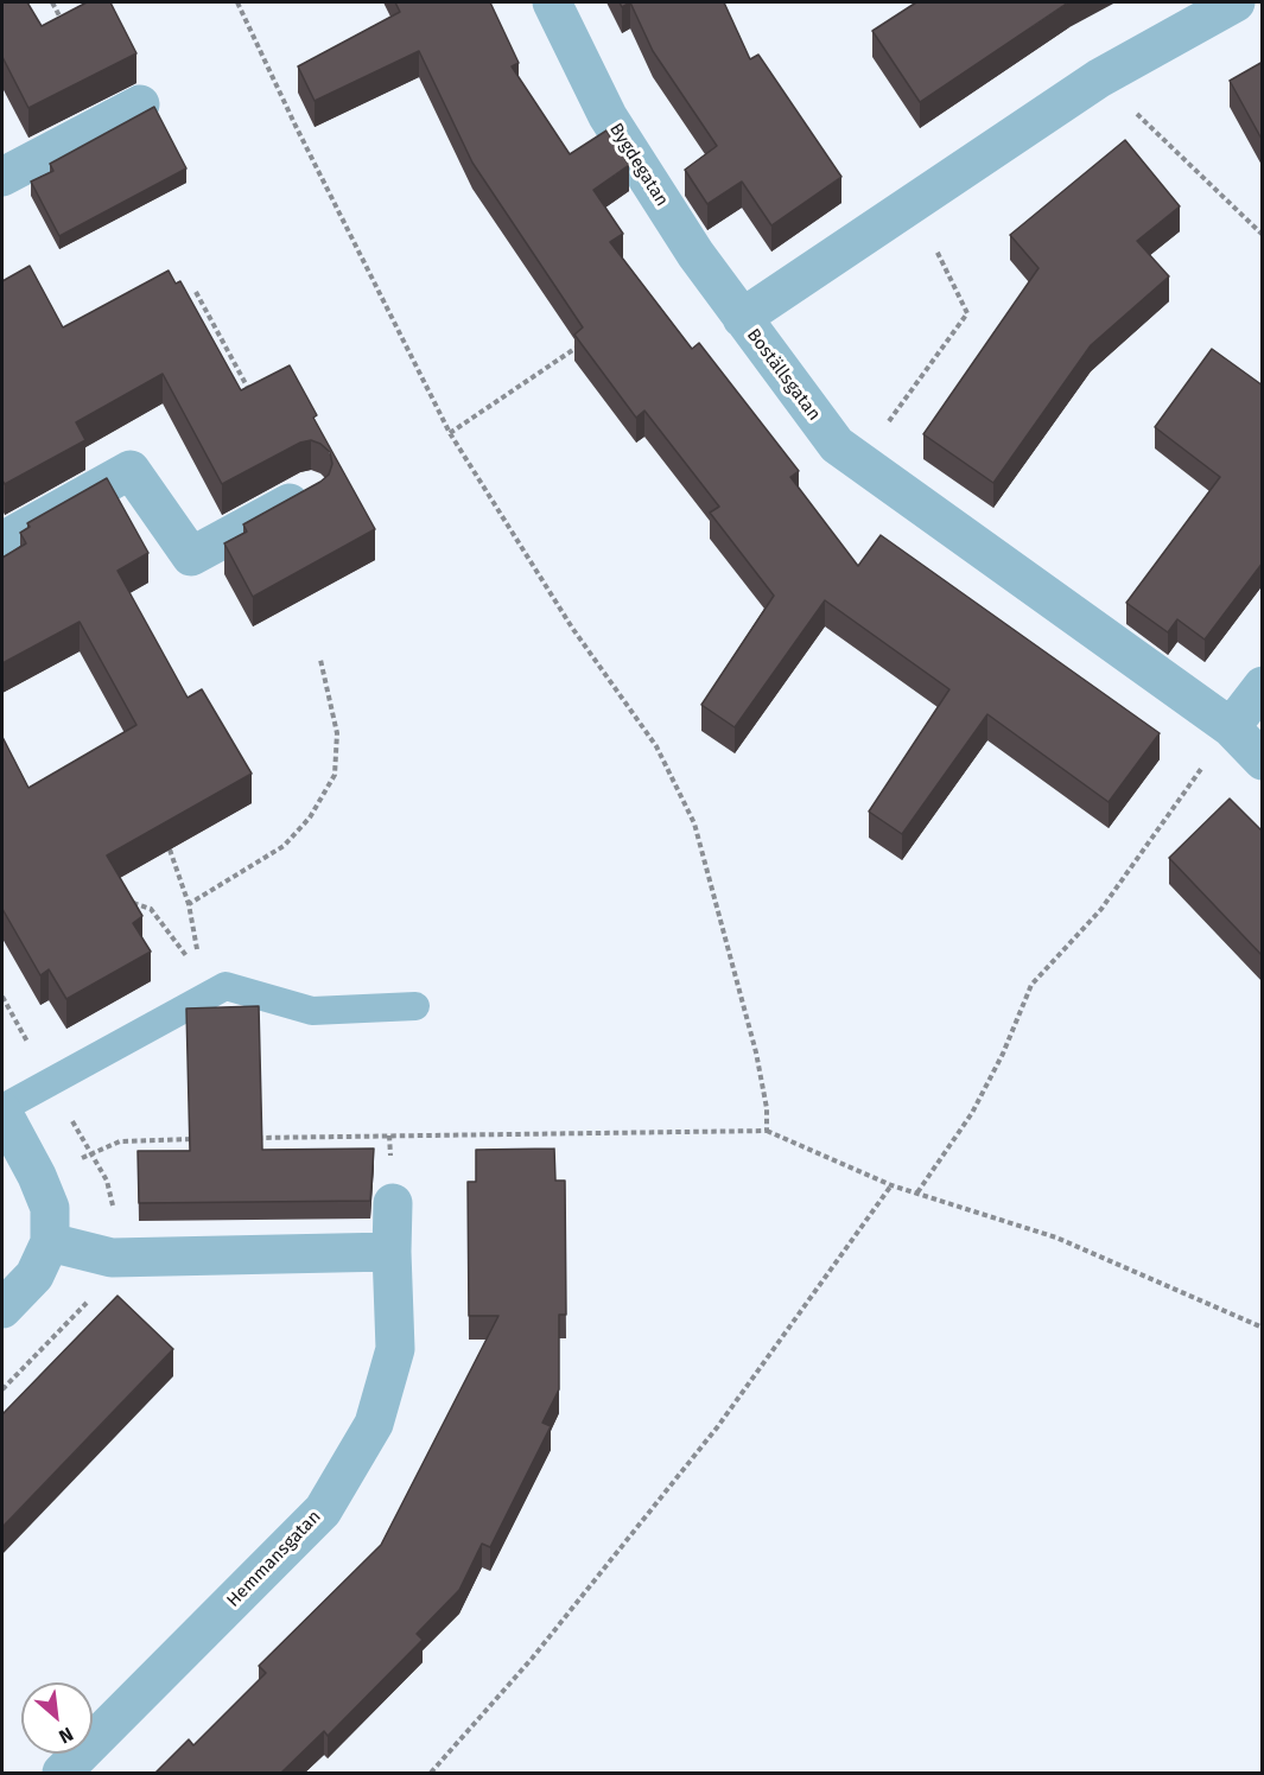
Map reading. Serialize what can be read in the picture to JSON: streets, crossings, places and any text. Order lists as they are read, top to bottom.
{
  "streets": {
    "street": ["Bygdegatan", "Boställsgatan", "Hemmansgatan"]
  },
  "crossings": [
    ["Bygdegatan", "Boställsgatan"]
  ],
  "north": "bottom right"
}
